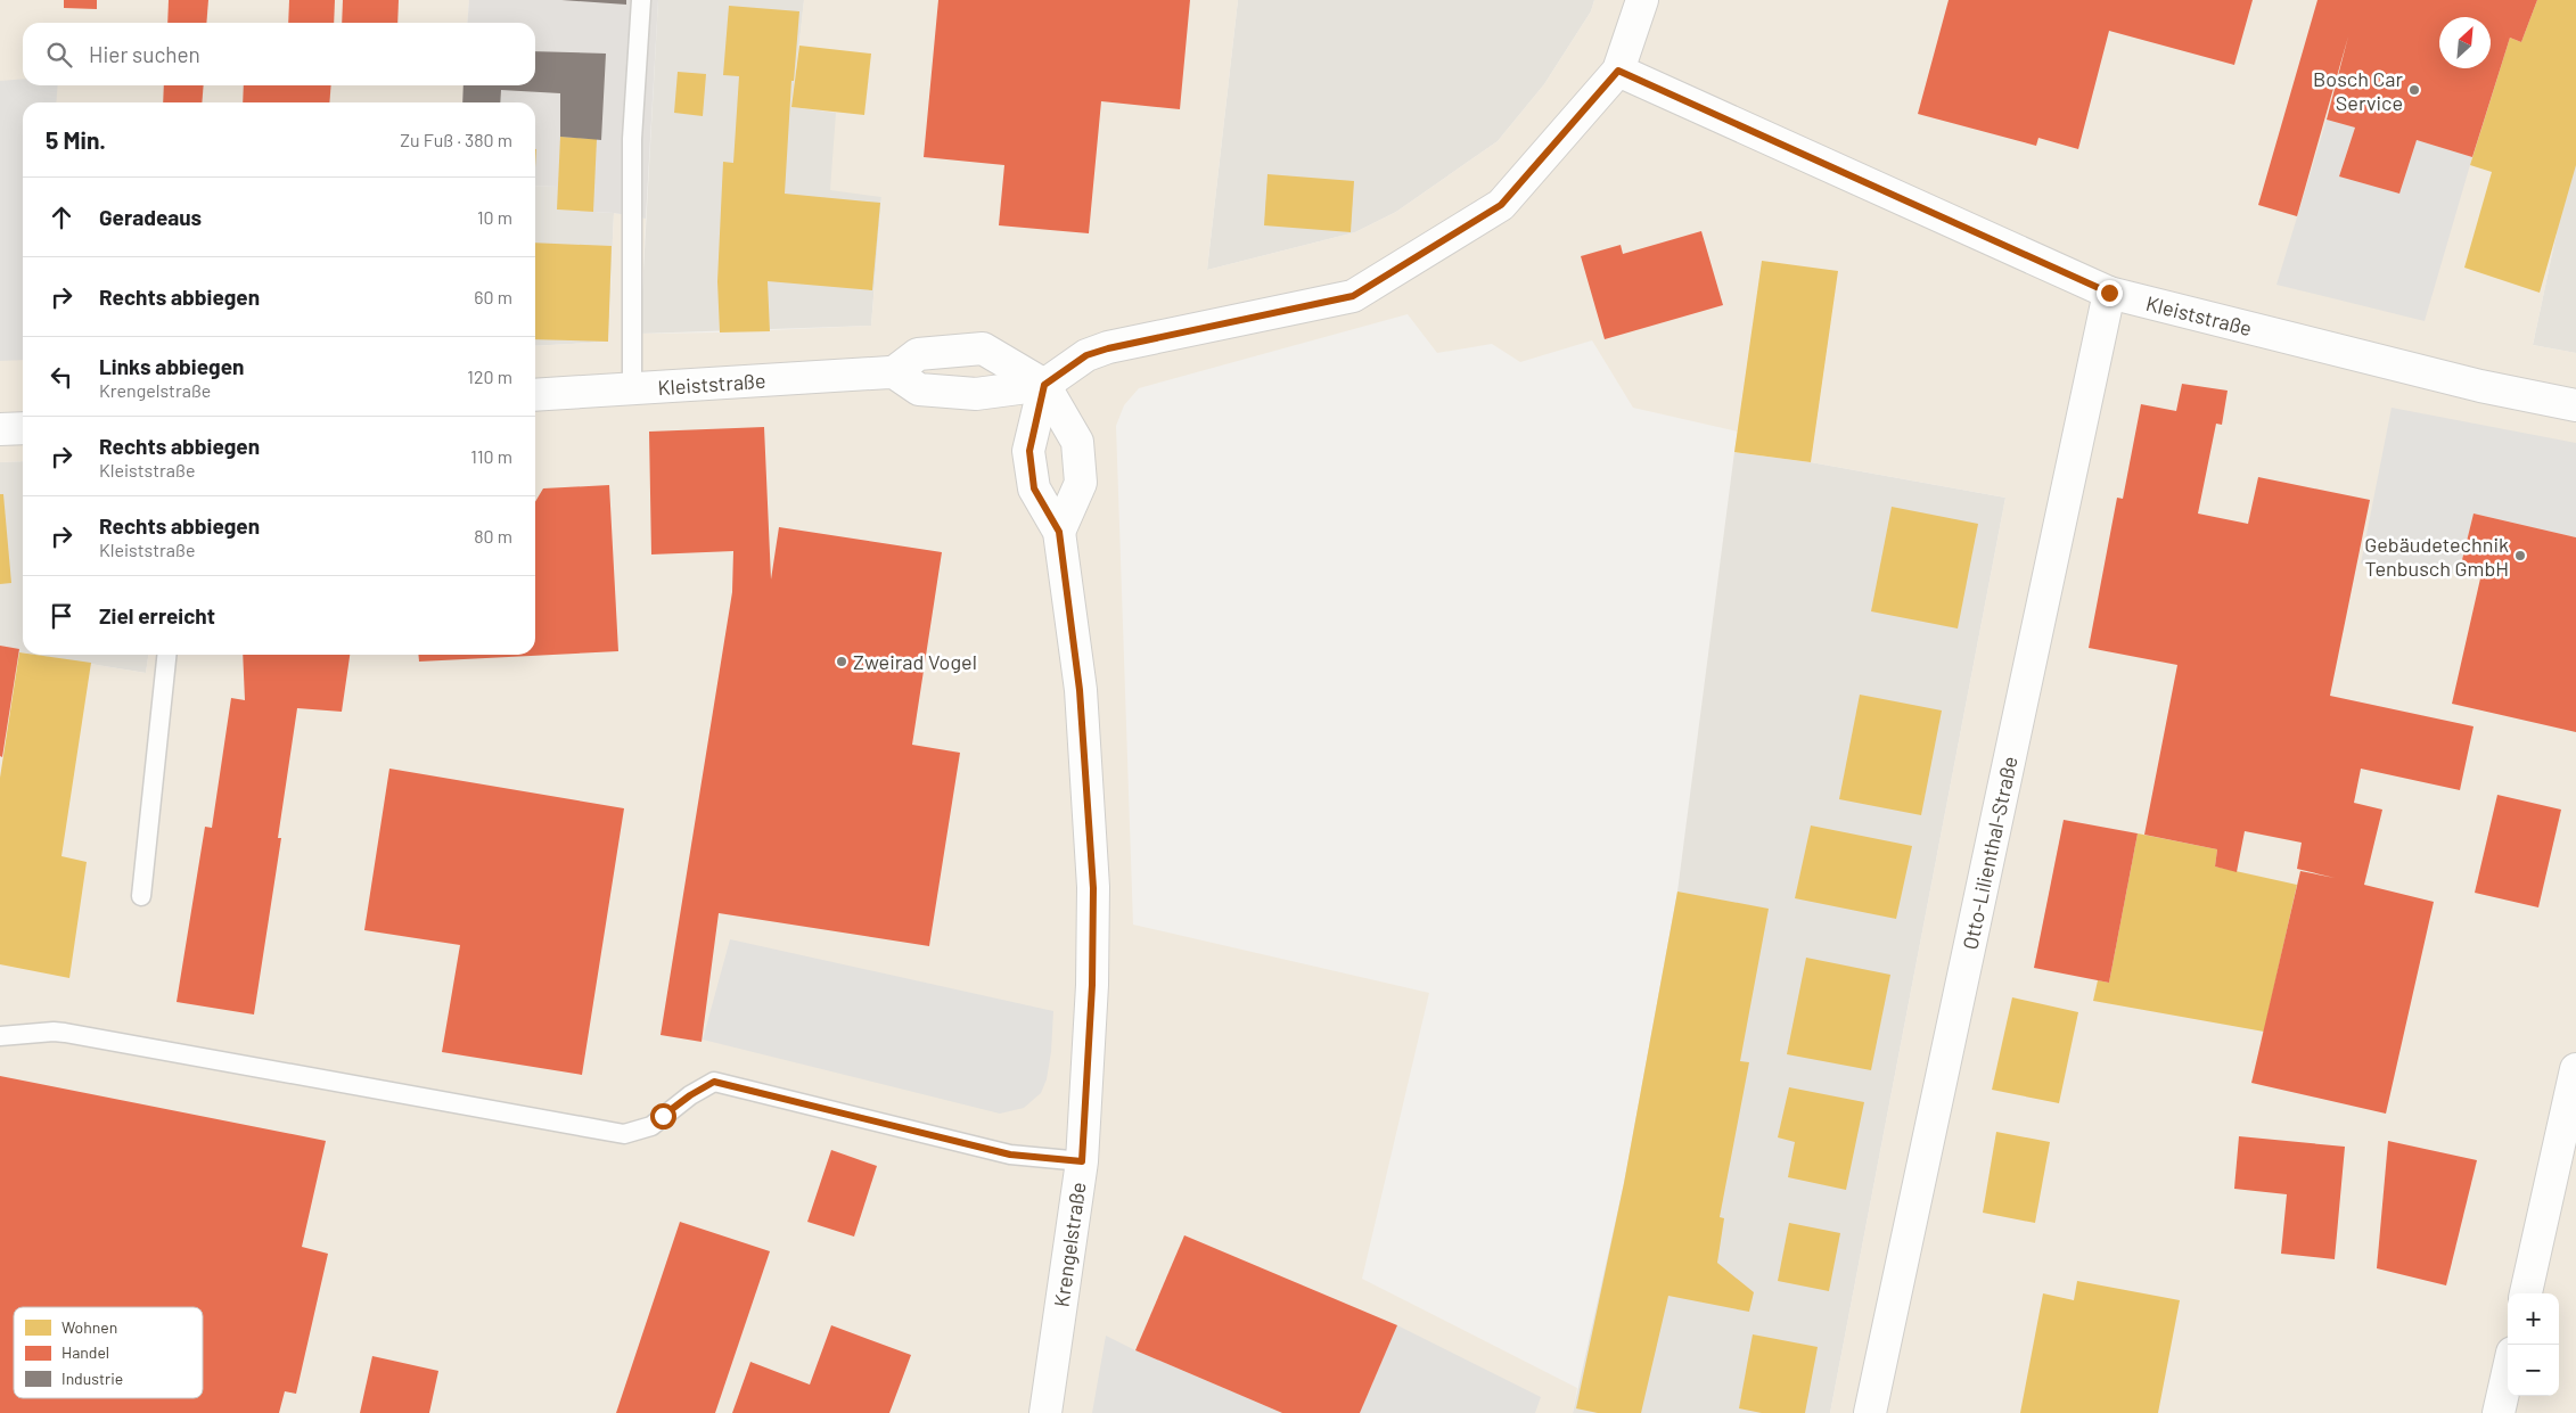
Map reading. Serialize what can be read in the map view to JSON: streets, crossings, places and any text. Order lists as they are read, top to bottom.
{
  "streets": {
    "street": ["Kleiststraße", "Otto-Lilienthal-Straße", "Krengelstraße"]
  },
  "crossings": [
    ["Kleiststraße", "Otto-Lilienthal-Straße"]
  ],
  "places": ["Bosch Car Service", "Gebäudetechnik Tenbusch GmbH", "Zweirad Vogel"],
  "legend": ["Wohnen", "Handel", "Industrie"],
  "north": "top right",
  "page": {
    "search": "Hier suchen",
    "heading": ["5 Min.", "Zu Fuß · 380 m"],
    "list": [
      ["Geradeaus", "10 m"],
      ["Rechts abbiegen", "60 m"],
      ["Links abbiegen", "Krengelstraße", "120 m"],
      ["Rechts abbiegen", "Kleiststraße", "110 m"],
      ["Rechts abbiegen", "Kleiststraße", "80 m"],
      "Ziel erreicht"
    ],
    "map_buttons": ["+", "−"]
  }
}
